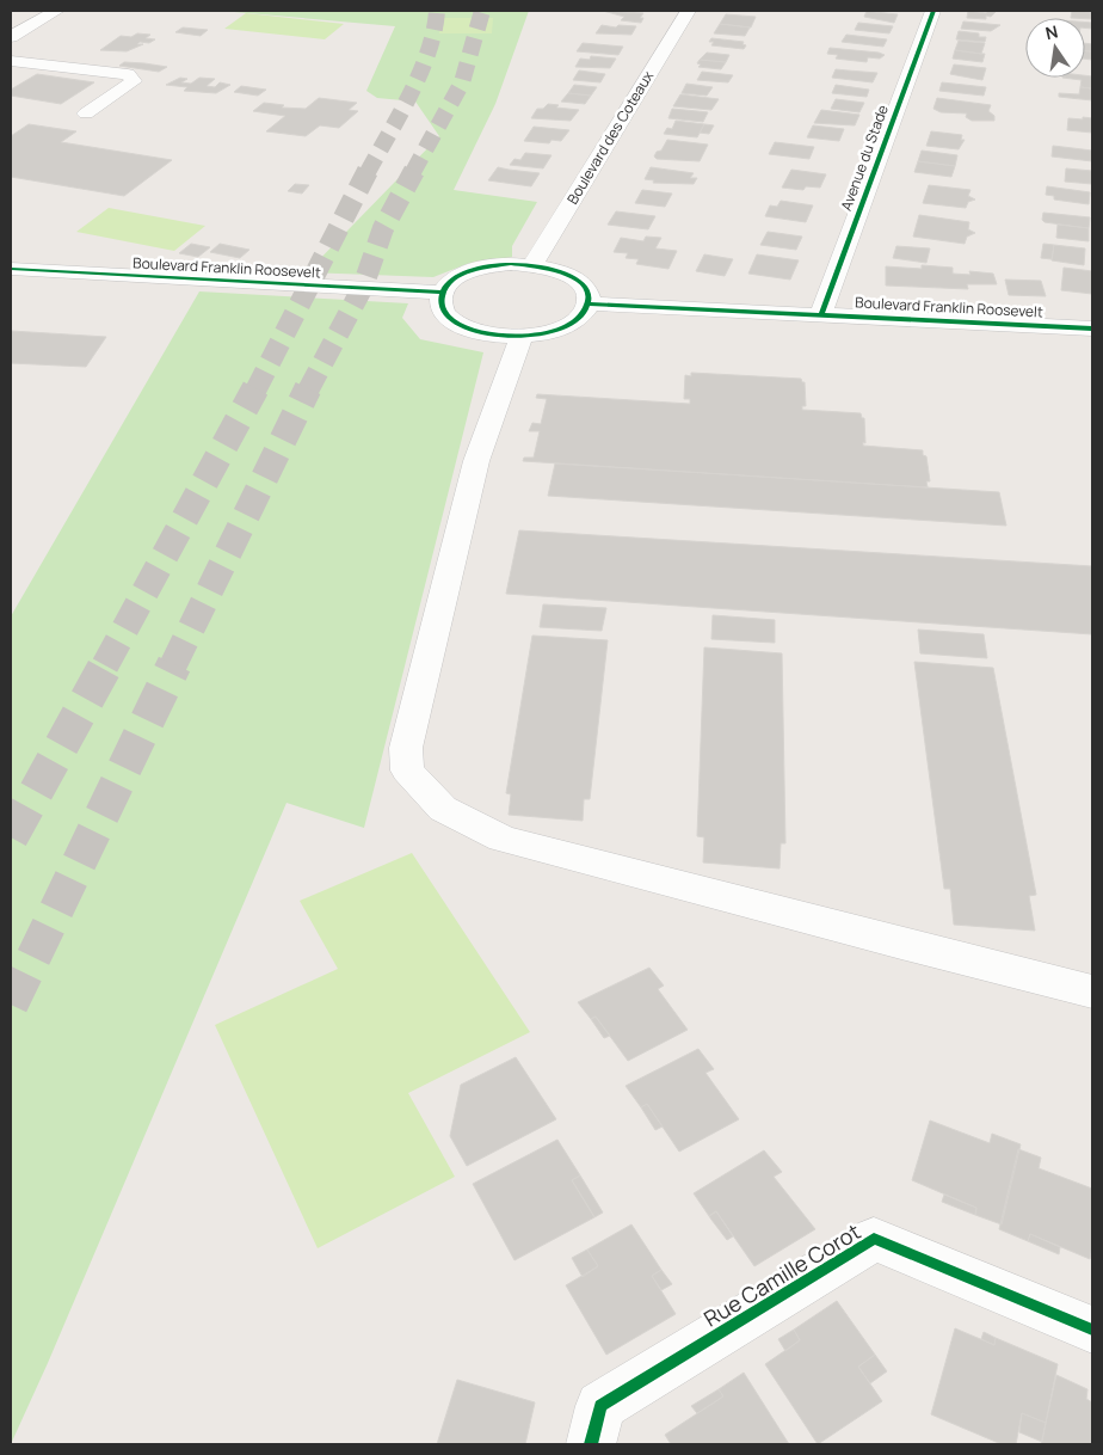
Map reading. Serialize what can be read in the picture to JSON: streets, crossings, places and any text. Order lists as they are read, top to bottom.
{
  "streets": {
    "street": [
      "Boulevard des Coteaux",
      "Avenue du Stade",
      "Boulevard Franklin Roosevelt",
      "Rue Camille Corot"
    ]
  },
  "crossings": [
    ["Avenue du Stade", "Boulevard Franklin Roosevelt"]
  ],
  "north": "top"
}
